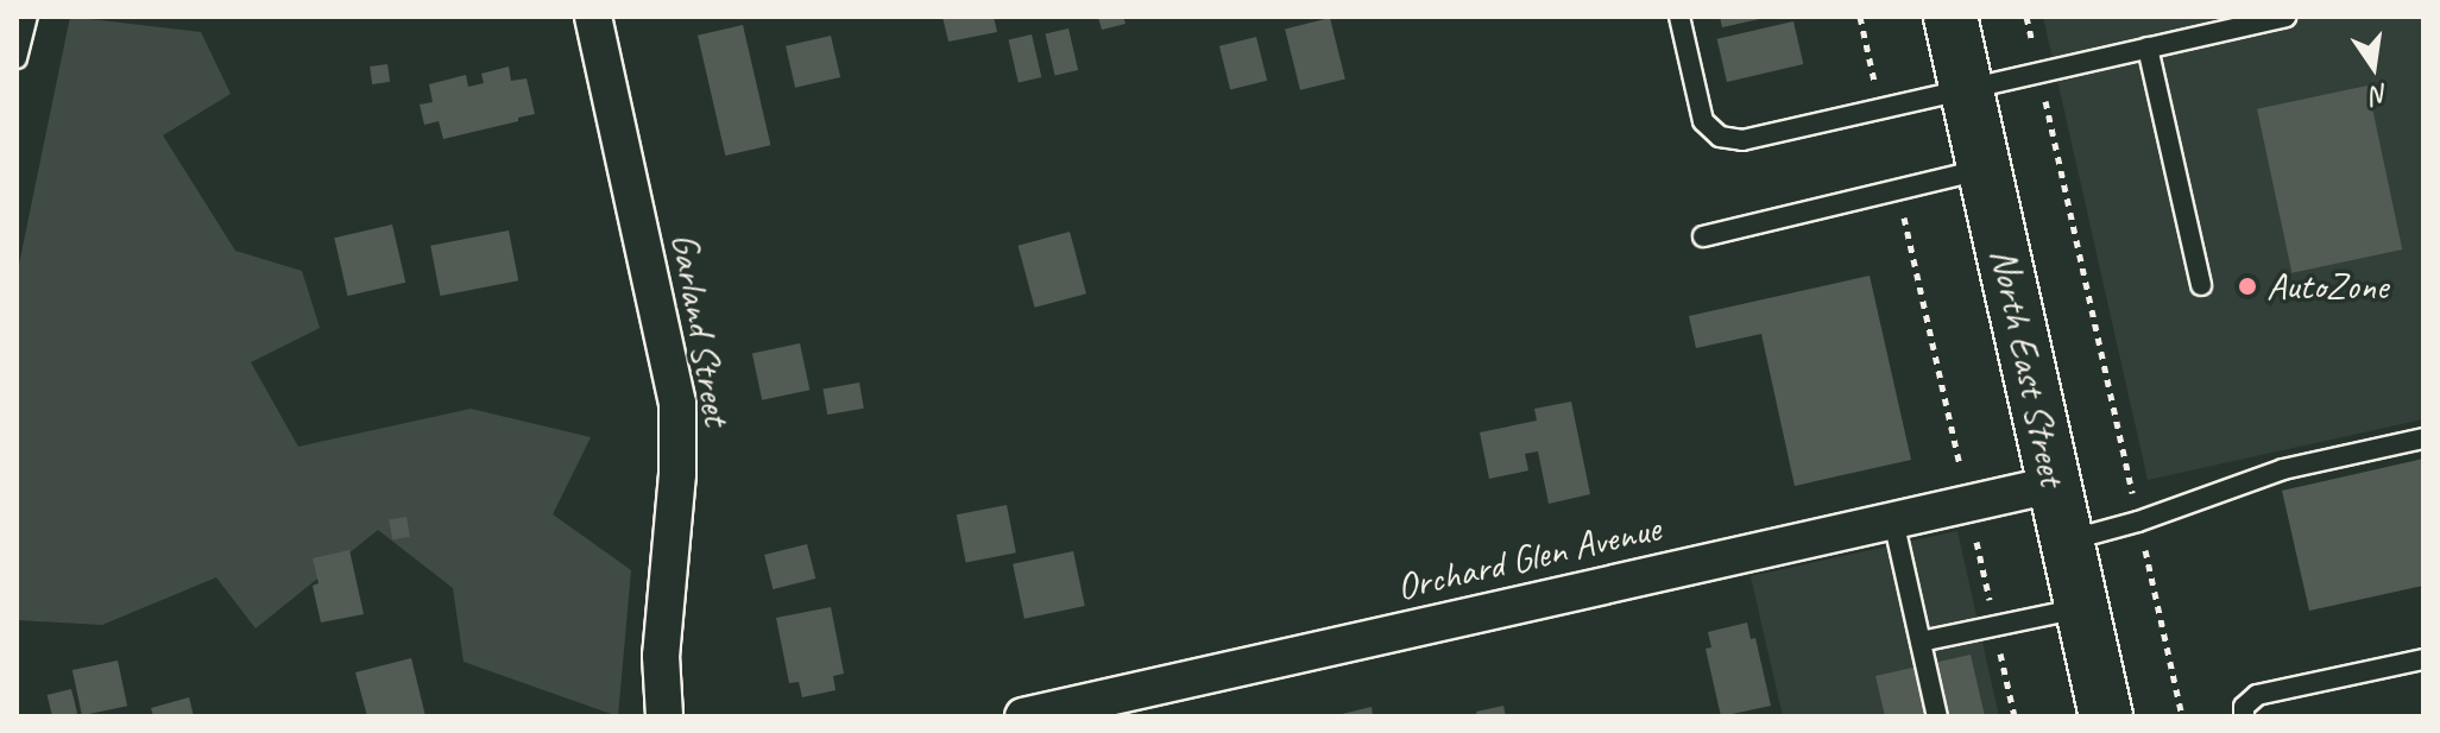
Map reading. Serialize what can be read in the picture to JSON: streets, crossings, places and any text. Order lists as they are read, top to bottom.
{
  "streets": {
    "main road": ["North East Street"],
    "street": ["Garland Street", "Orchard Glen Avenue"]
  },
  "crossings": [
    ["North East Street", "Orchard Glen Avenue"]
  ],
  "places": ["AutoZone"],
  "north": "bottom"
}
